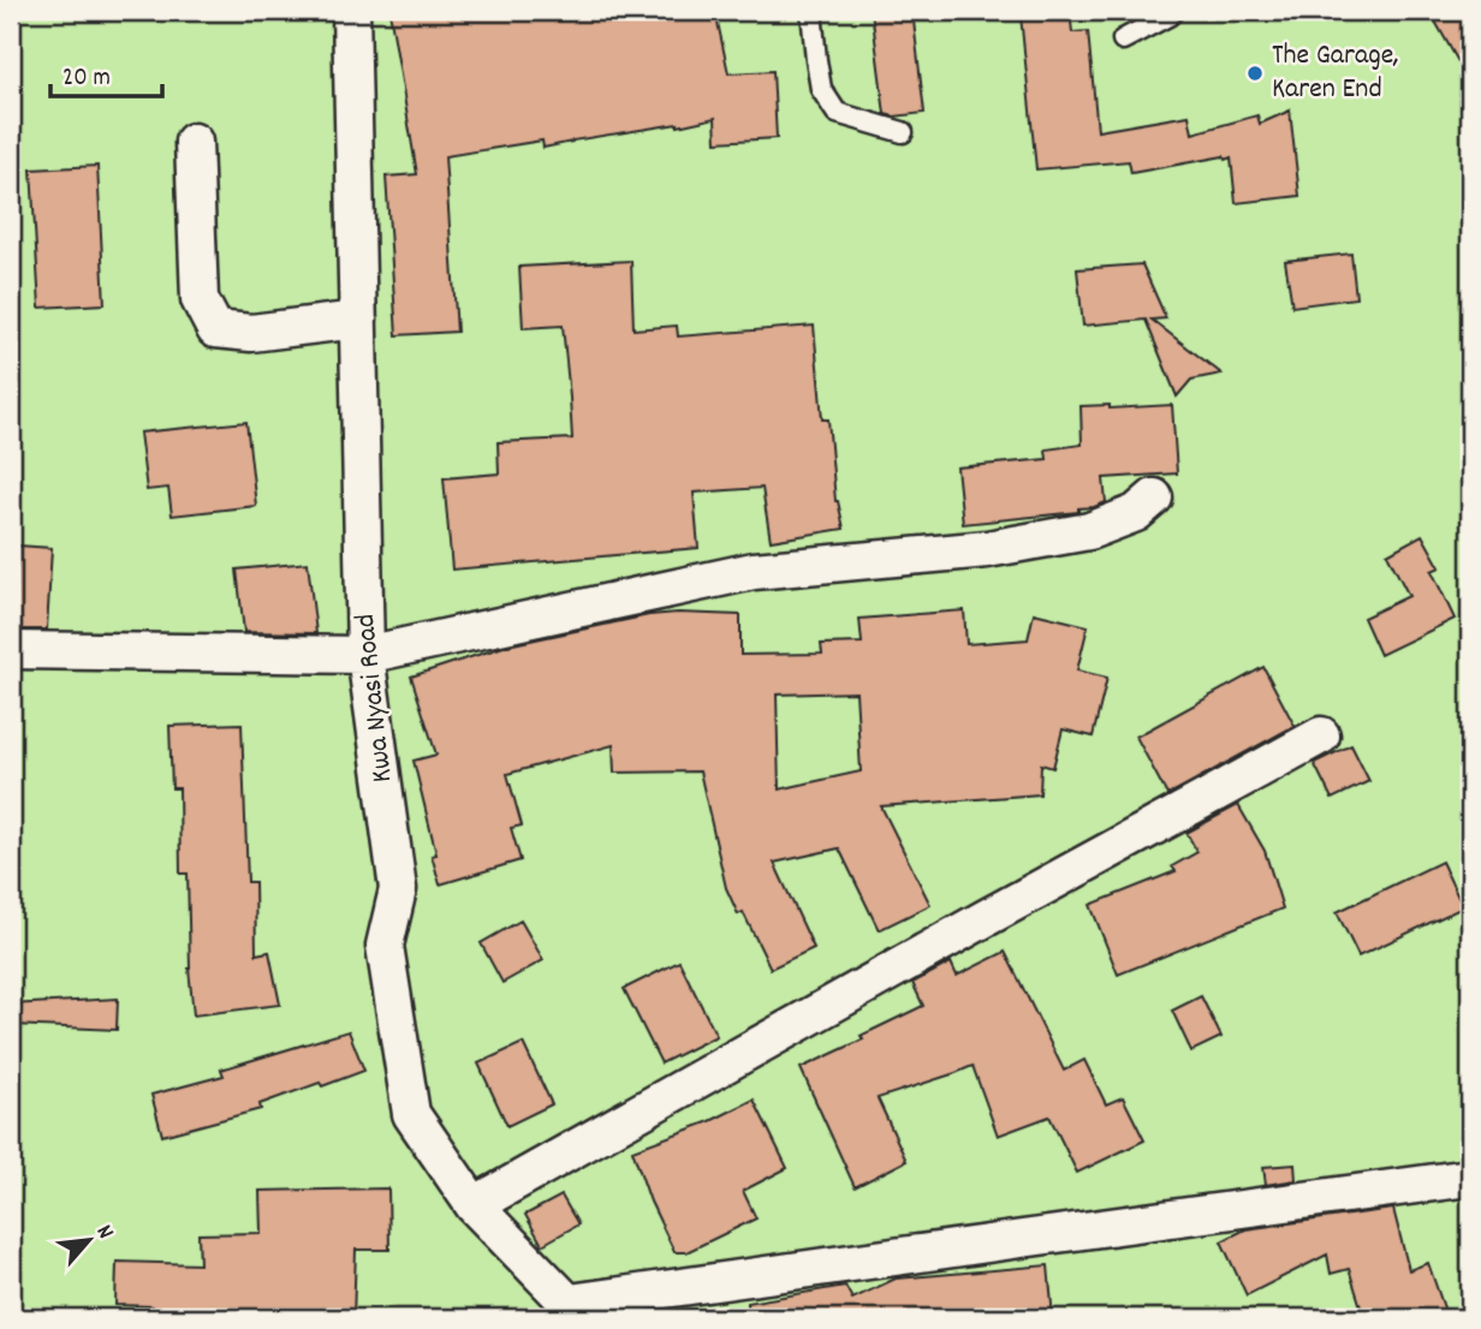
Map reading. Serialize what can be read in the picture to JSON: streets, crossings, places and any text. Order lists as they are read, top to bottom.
{
  "streets": {
    "street": ["Kwa Nyasi Road"]
  },
  "places": ["The Garage, Karen End"],
  "scale_bar": "20 m",
  "north": "top right"
}
